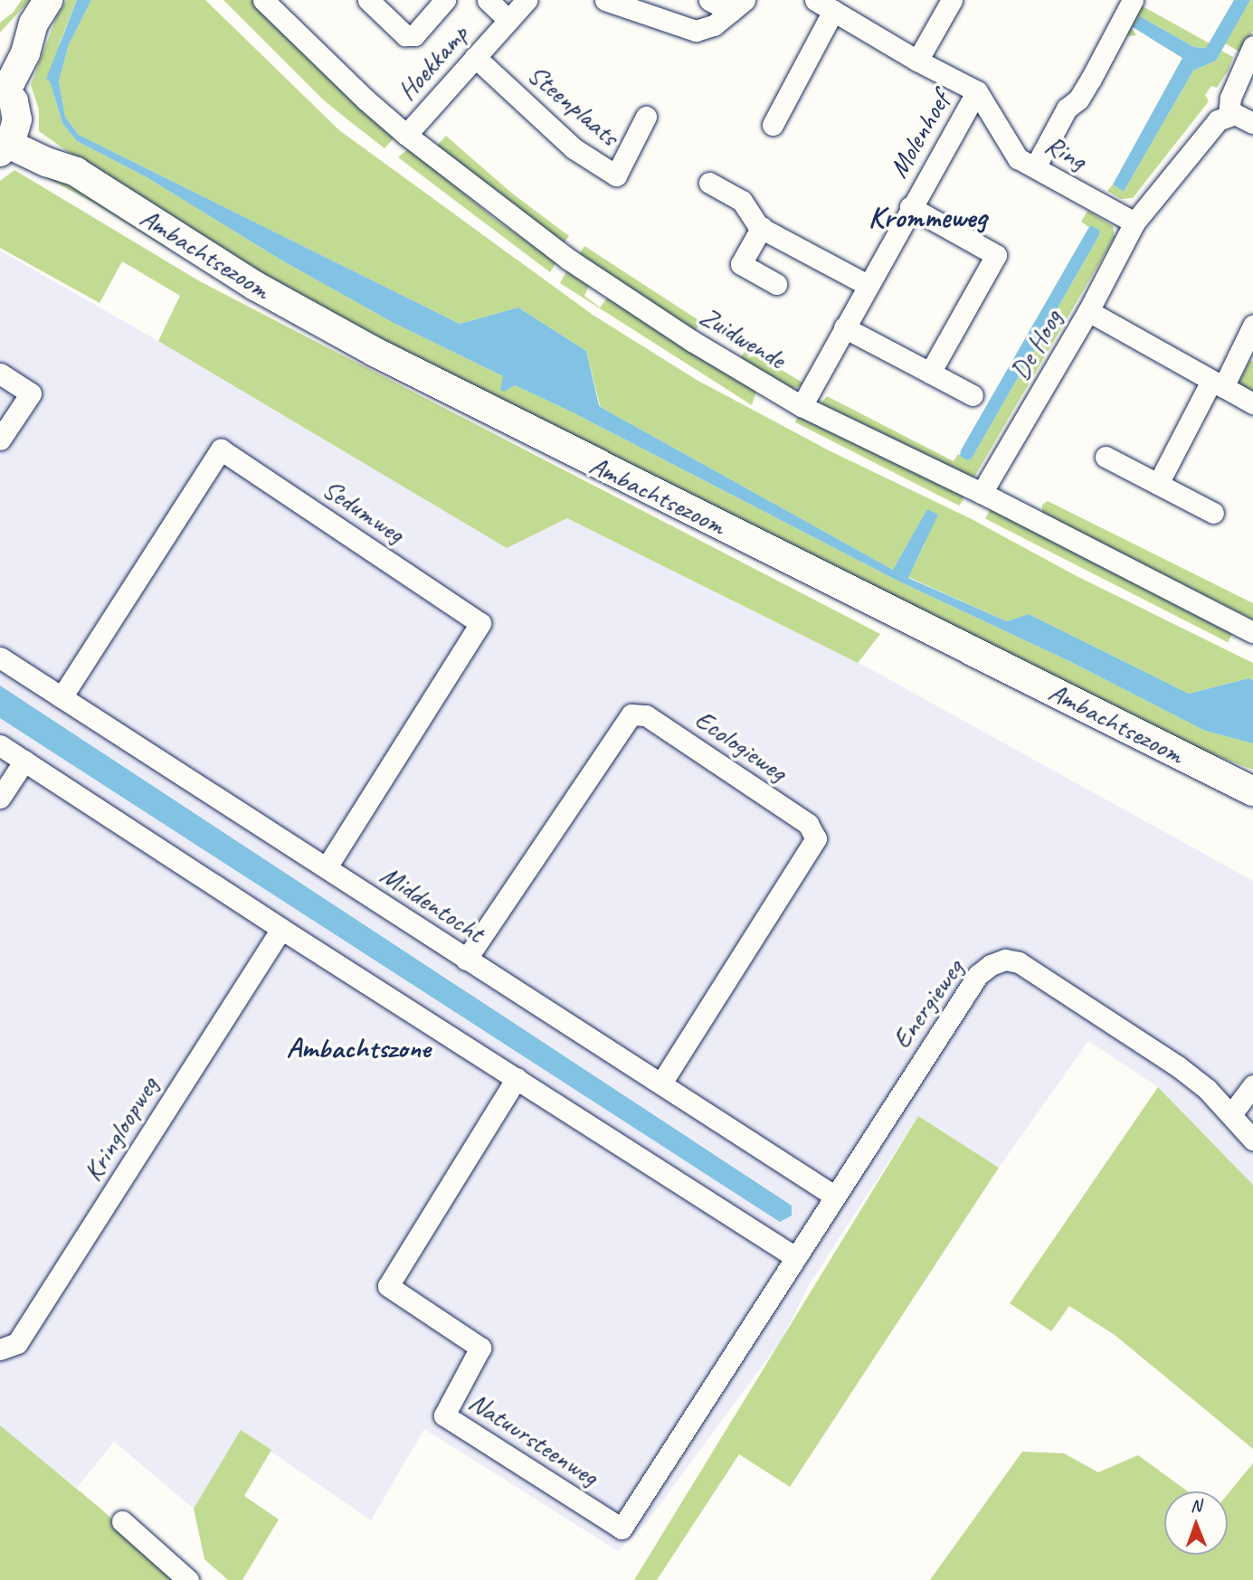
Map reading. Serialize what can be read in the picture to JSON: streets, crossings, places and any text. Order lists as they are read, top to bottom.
{
  "streets": {
    "street": [
      "Hoekkamp",
      "Steenplaats",
      "Molenhoef",
      "Ring",
      "Ambachtsezoom",
      "Zuidwende",
      "De Hoog",
      "Sedumweg",
      "Ecologieweg",
      "Middentocht",
      "Energieweg",
      "Kringloopweg",
      "Natuursteenweg"
    ]
  },
  "crossings": [
    ["Hoekkamp", "Steenplaats"],
    ["Hoekkamp", "Zuidwende"],
    ["Molenhoef", "Ring"],
    ["Molenhoef", "Zuidwende"],
    ["Ring", "De Hoog"],
    ["Zuidwende", "De Hoog"],
    ["Sedumweg", "Middentocht"],
    ["Ecologieweg", "Middentocht"],
    ["Middentocht", "Energieweg"],
    ["Energieweg", "Natuursteenweg"]
  ],
  "districts": ["Krommeweg", "Ambachtszone"],
  "north": "top"
}
